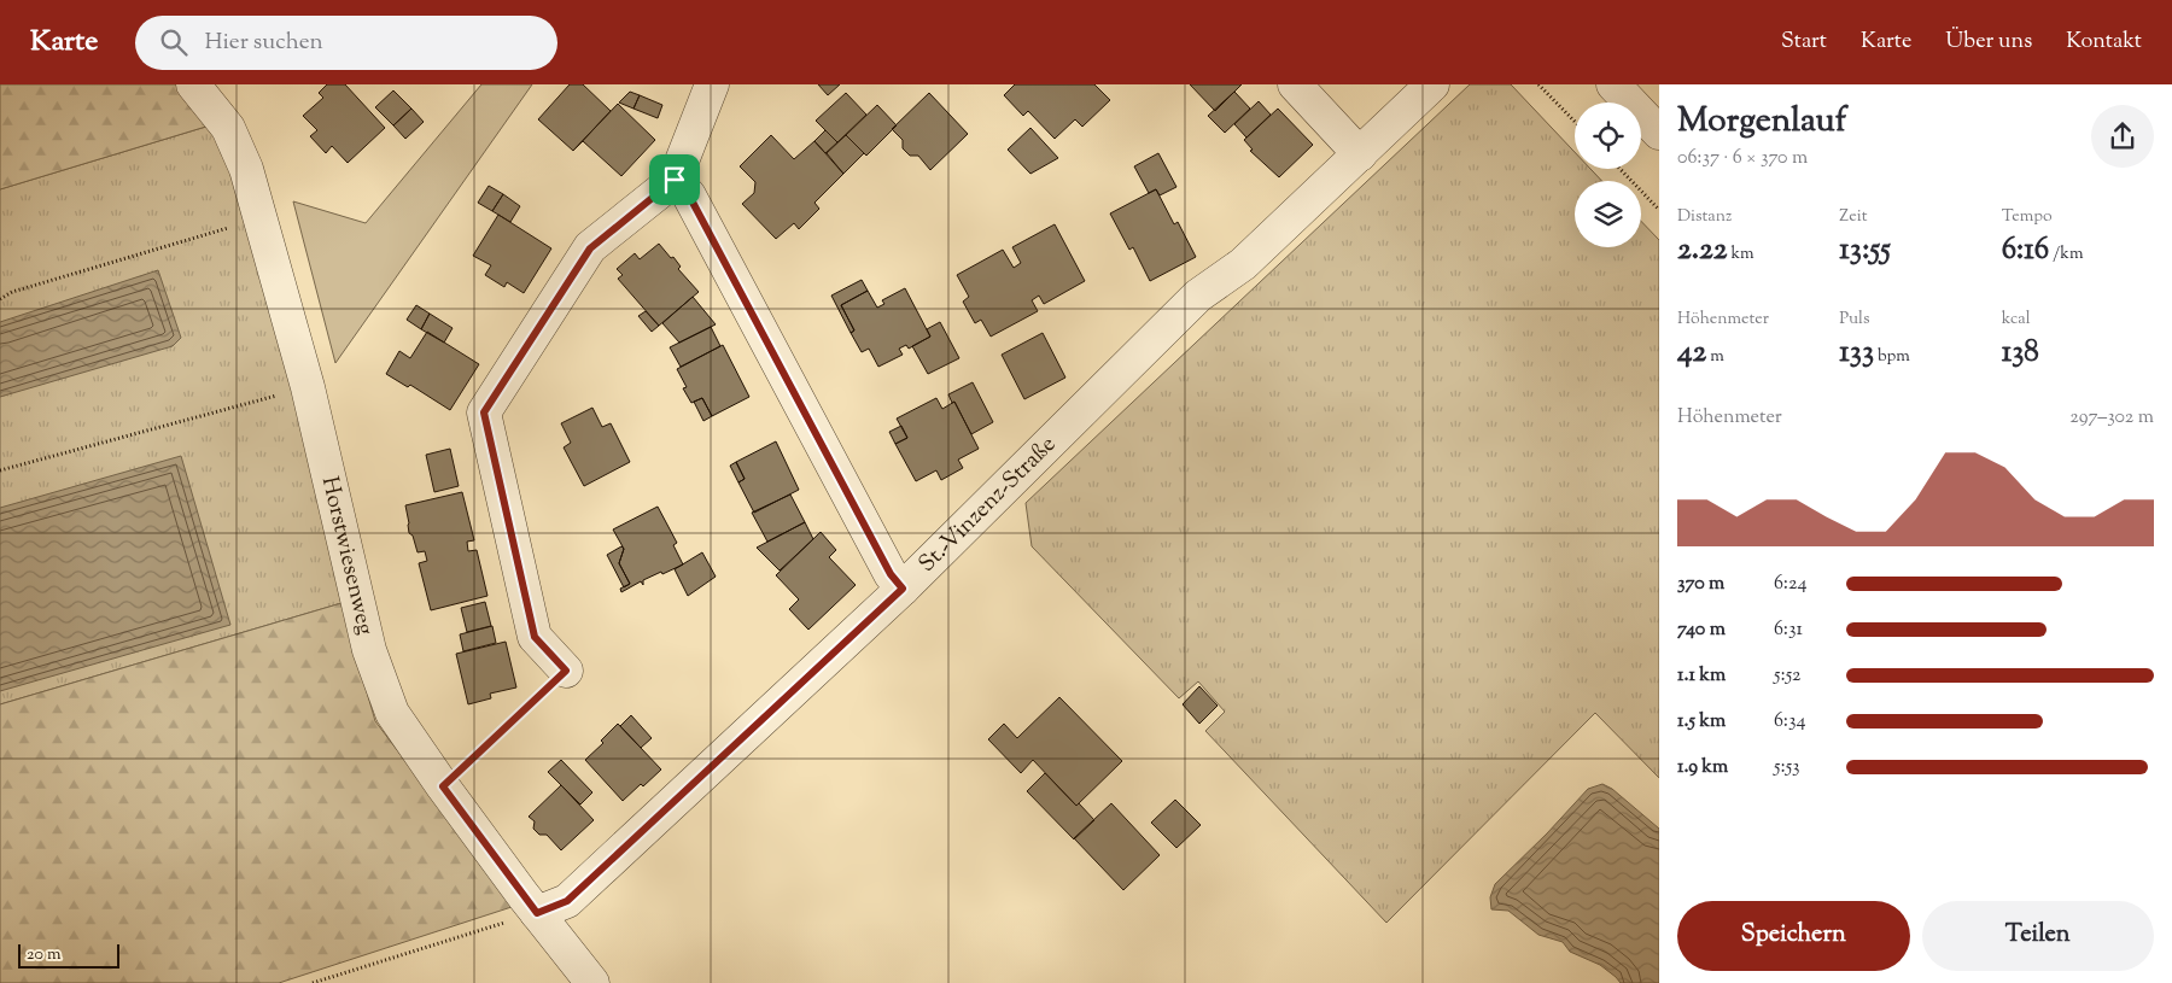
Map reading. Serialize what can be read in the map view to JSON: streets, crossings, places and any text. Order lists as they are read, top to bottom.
{
  "streets": {
    "street": ["St.-Vinzenz-Straße", "Horstwiesenweg"]
  },
  "crossings": [
    ["St.-Vinzenz-Straße", "Horstwiesenweg"]
  ],
  "scale_bar": "20 m",
  "page": {
    "header": "Karte",
    "search": "Hier suchen",
    "nav": [
      "Start",
      "Karte",
      "Über uns",
      "Kontakt"
    ],
    "heading": ["Morgenlauf", "06:37 · 6 × 370 m"],
    "stats": [
      ["Distanz", "2.22 km"],
      ["Zeit", "13:55"],
      ["Tempo", "6:16 /km"],
      ["Höhenmeter", "42 m"],
      ["Puls", "133 bpm"],
      ["kcal", "138"]
    ],
    "chart": ["Höhenmeter", "297–302 m"],
    "list": [
      {
        "name": "370 m",
        "note": "6:24"
      },
      {
        "name": "740 m",
        "note": "6:31"
      },
      {
        "name": "1.1 km",
        "note": "5:52"
      },
      {
        "name": "1.5 km",
        "note": "6:34"
      },
      {
        "name": "1.9 km",
        "note": "5:53"
      }
    ],
    "buttons": ["Speichern", "Teilen"],
    "scale": "20 m"
  }
}
